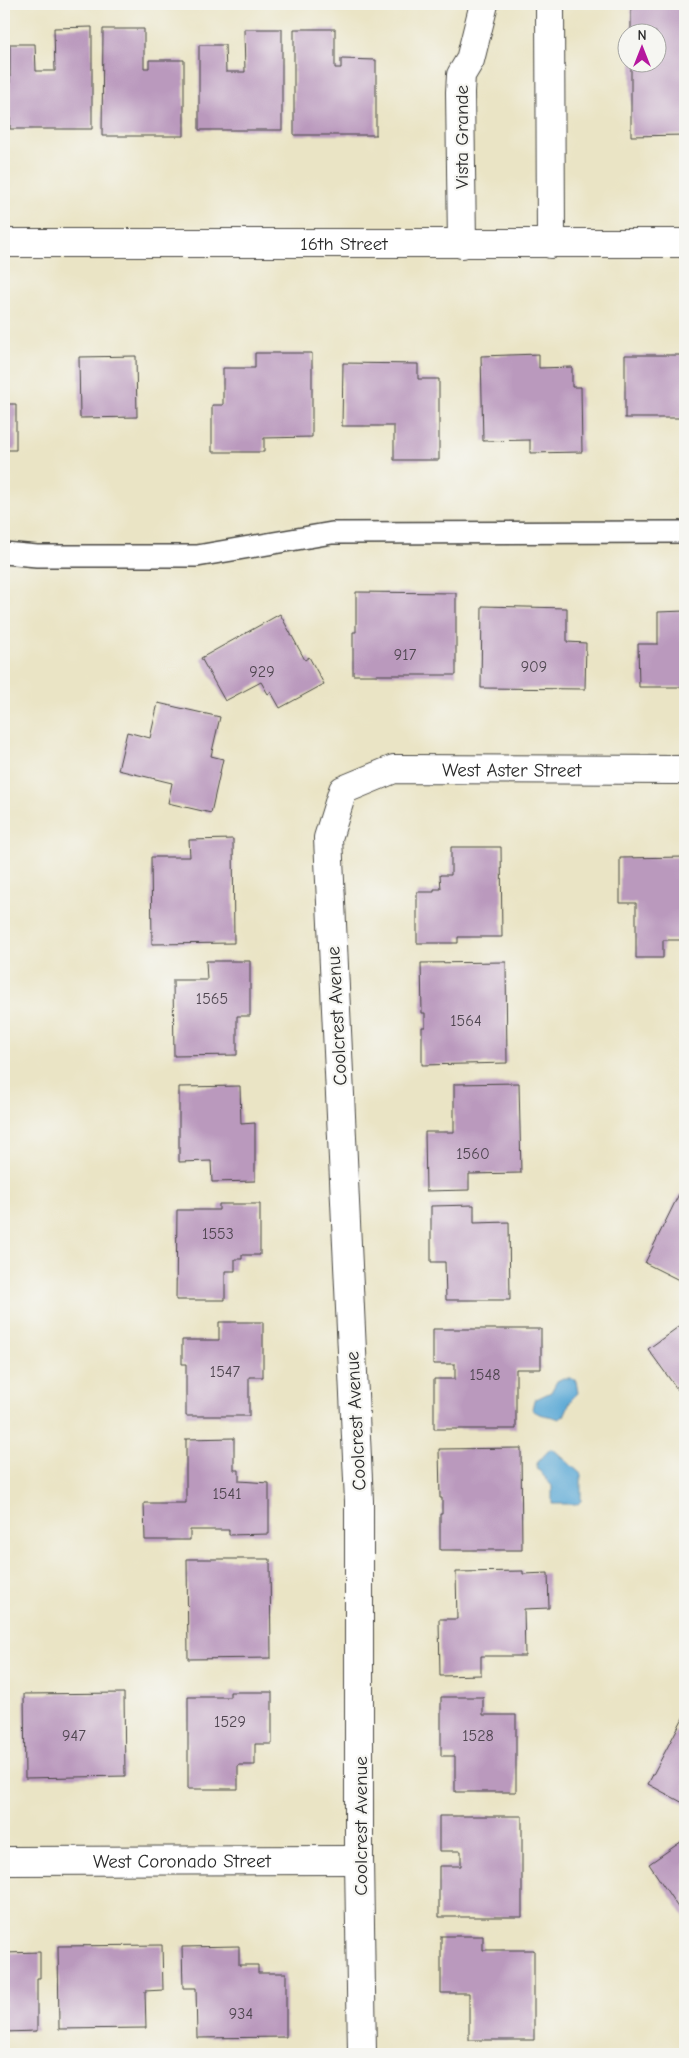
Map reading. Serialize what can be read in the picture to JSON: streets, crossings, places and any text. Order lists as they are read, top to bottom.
{
  "streets": {
    "street": [
      "Vista Grande",
      "16th Street",
      "West Aster Street",
      "Coolcrest Avenue",
      "West Coronado Street"
    ]
  },
  "crossings": [
    ["Vista Grande", "16th Street"],
    ["West Aster Street", "Coolcrest Avenue"],
    ["Coolcrest Avenue", "West Coronado Street"]
  ],
  "house_numbers": [
    "917",
    "909",
    "929",
    "1565",
    "1564",
    "1560",
    "1553",
    "1547",
    "1548",
    "1541",
    "1529",
    "947",
    "1528",
    "934"
  ],
  "north": "top"
}
